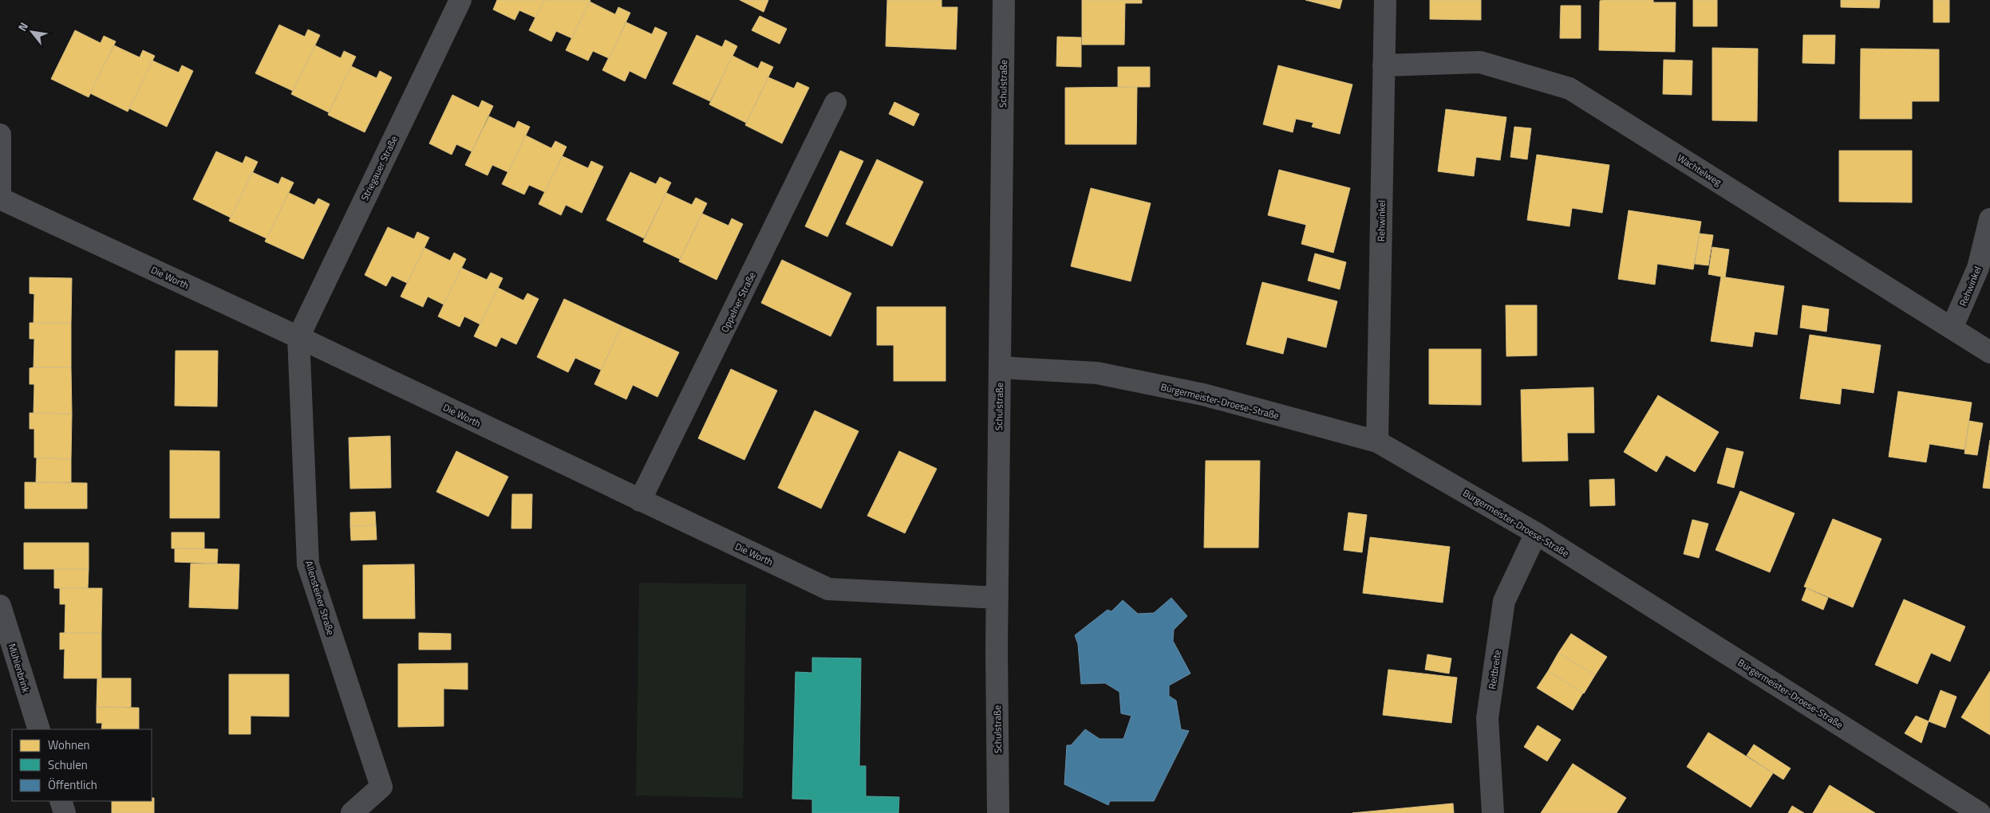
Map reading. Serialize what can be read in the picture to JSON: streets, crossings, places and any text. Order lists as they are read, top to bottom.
{
  "streets": {
    "street": [
      "Schulstraße",
      "Striegauer Straße",
      "Wachtelweg",
      "Rehwinkel",
      "Die Worth",
      "Oppelner Straße",
      "Bürgermeister-Droese-Straße",
      "Allensteiner Straße",
      "Mühlenbrink",
      "Reitbreite"
    ]
  },
  "crossings": [
    ["Schulstraße", "Die Worth"],
    ["Schulstraße", "Bürgermeister-Droese-Straße"],
    ["Striegauer Straße", "Die Worth"],
    ["Striegauer Straße", "Allensteiner Straße"],
    ["Wachtelweg", "Rehwinkel"],
    ["Rehwinkel", "Bürgermeister-Droese-Straße"],
    ["Die Worth", "Oppelner Straße"],
    ["Die Worth", "Allensteiner Straße"],
    ["Bürgermeister-Droese-Straße", "Reitbreite"]
  ],
  "legend": ["Wohnen", "Schulen", "Öffentlich"],
  "north": "top left"
}
